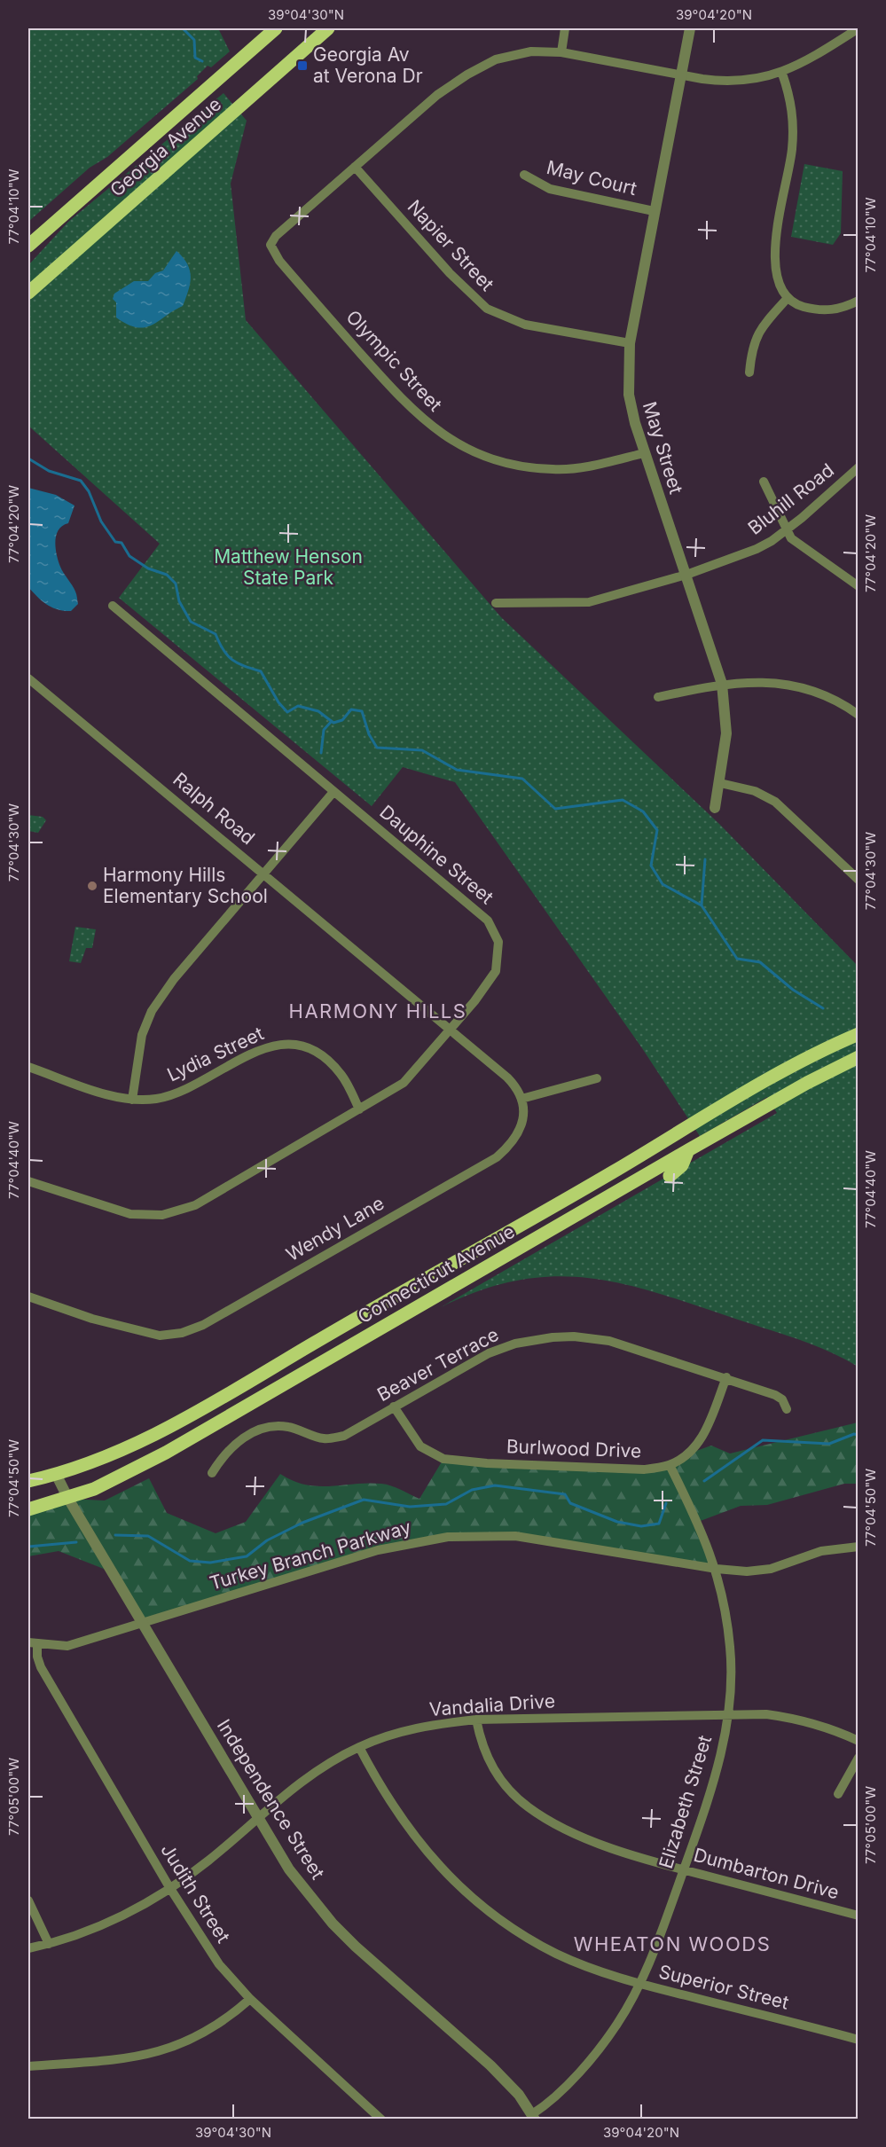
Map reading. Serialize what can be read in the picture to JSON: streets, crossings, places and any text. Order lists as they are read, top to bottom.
{
  "streets": {
    "main road": ["Georgia Avenue", "Connecticut Avenue"],
    "street": [
      "May Court",
      "Napier Street",
      "Olympic Street",
      "May Street",
      "Bluhill Road",
      "Ralph Road",
      "Dauphine Street",
      "Lydia Street",
      "Wendy Lane",
      "Beaver Terrace",
      "Burlwood Drive",
      "Turkey Branch Parkway",
      "Vandalia Drive",
      "Independence Street",
      "Elizabeth Street",
      "Dumbarton Drive",
      "Judith Street",
      "Superior Street"
    ]
  },
  "crossings": [
    ["May Court", "May Street"],
    ["Napier Street", "Olympic Street"],
    ["Napier Street", "May Street"],
    ["Olympic Street", "May Street"],
    ["May Street", "Bluhill Road"],
    ["Ralph Road", "Dauphine Street"],
    ["Dauphine Street", "Lydia Street"],
    ["Connecticut Avenue", "Independence Street"],
    ["Beaver Terrace", "Burlwood Drive"],
    ["Burlwood Drive", "Elizabeth Street"],
    ["Turkey Branch Parkway", "Independence Street"],
    ["Turkey Branch Parkway", "Elizabeth Street"],
    ["Turkey Branch Parkway", "Judith Street"],
    ["Vandalia Drive", "Independence Street"],
    ["Vandalia Drive", "Elizabeth Street"],
    ["Vandalia Drive", "Dumbarton Drive"],
    ["Vandalia Drive", "Judith Street"],
    ["Vandalia Drive", "Superior Street"],
    ["Independence Street", "Elizabeth Street"],
    ["Elizabeth Street", "Dumbarton Drive"],
    ["Elizabeth Street", "Superior Street"]
  ],
  "districts": ["HARMONY HILLS", "WHEATON WOODS"],
  "parks": ["Matthew Henson State Park"],
  "places": {
    "transit": ["Georgia Av at Verona Dr"],
    "other": ["Harmony Hills Elementary School"]
  },
  "coordinates": [
    "39°04'30\"N",
    "39°04'20\"N",
    "77°04'10\"W",
    "77°04'20\"W",
    "77°04'30\"W",
    "77°04'40\"W",
    "77°04'50\"W",
    "77°05'00\"W"
  ]
}
